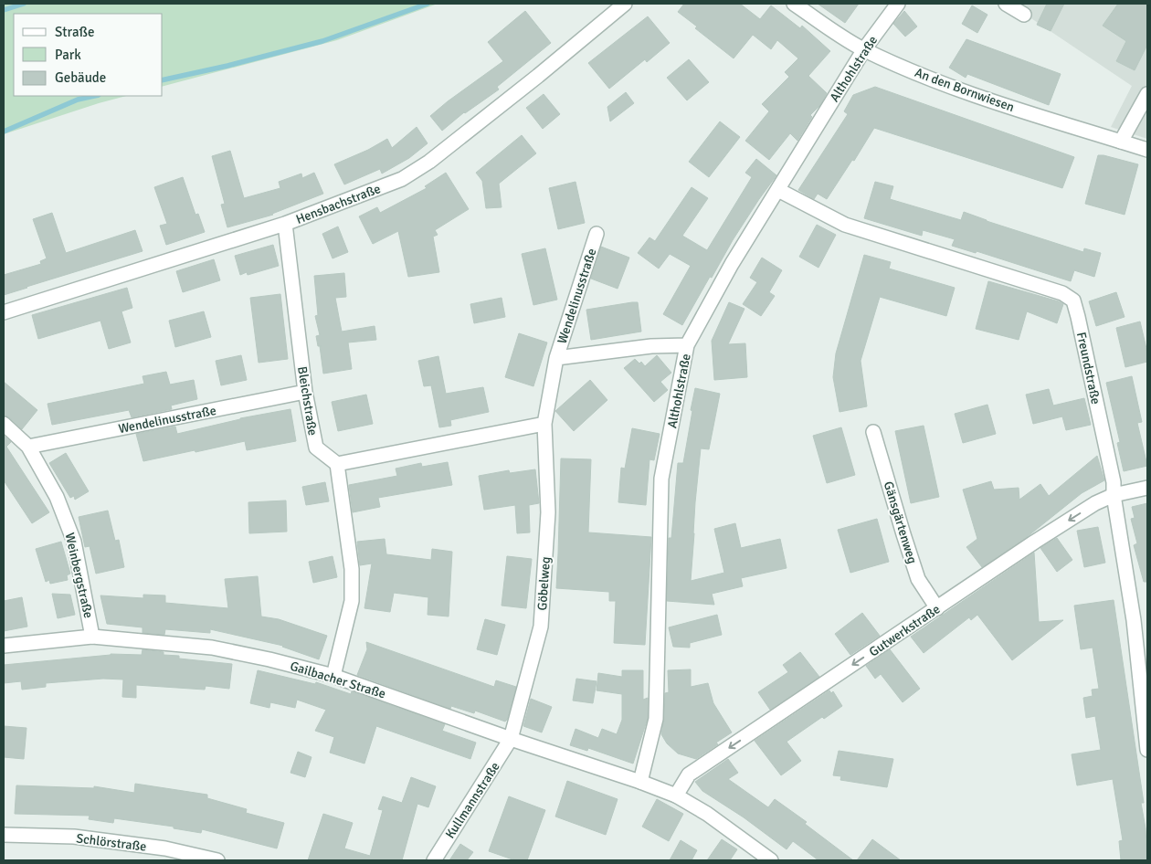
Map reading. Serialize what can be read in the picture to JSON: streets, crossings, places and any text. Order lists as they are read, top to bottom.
{
  "streets": {
    "street": [
      "Althohlstraße",
      "An den Bornwiesen",
      "Hensbachstraße",
      "Wendelinusstraße",
      "Freundstraße",
      "Bleichstraße",
      "Gänsgärtenweg",
      "Weinbergstraße",
      "Göbelweg",
      "Gutwerkstraße",
      "Gailbacher Straße",
      "Kullmannstraße",
      "Schlörstraße"
    ]
  },
  "crossings": [
    ["Althohlstraße", "An den Bornwiesen"],
    ["Althohlstraße", "Wendelinusstraße"],
    ["Althohlstraße", "Freundstraße"],
    ["Althohlstraße", "Gailbacher Straße"],
    ["Hensbachstraße", "Bleichstraße"],
    ["Wendelinusstraße", "Bleichstraße"],
    ["Wendelinusstraße", "Weinbergstraße"],
    ["Wendelinusstraße", "Göbelweg"],
    ["Freundstraße", "Gutwerkstraße"],
    ["Gänsgärtenweg", "Gutwerkstraße"],
    ["Weinbergstraße", "Gailbacher Straße"],
    ["Göbelweg", "Gailbacher Straße"],
    ["Göbelweg", "Kullmannstraße"],
    ["Gutwerkstraße", "Gailbacher Straße"],
    ["Gailbacher Straße", "Kullmannstraße"]
  ],
  "one_way": ["Gutwerkstraße"],
  "legend": ["Straße", "Park", "Gebäude"]
}
